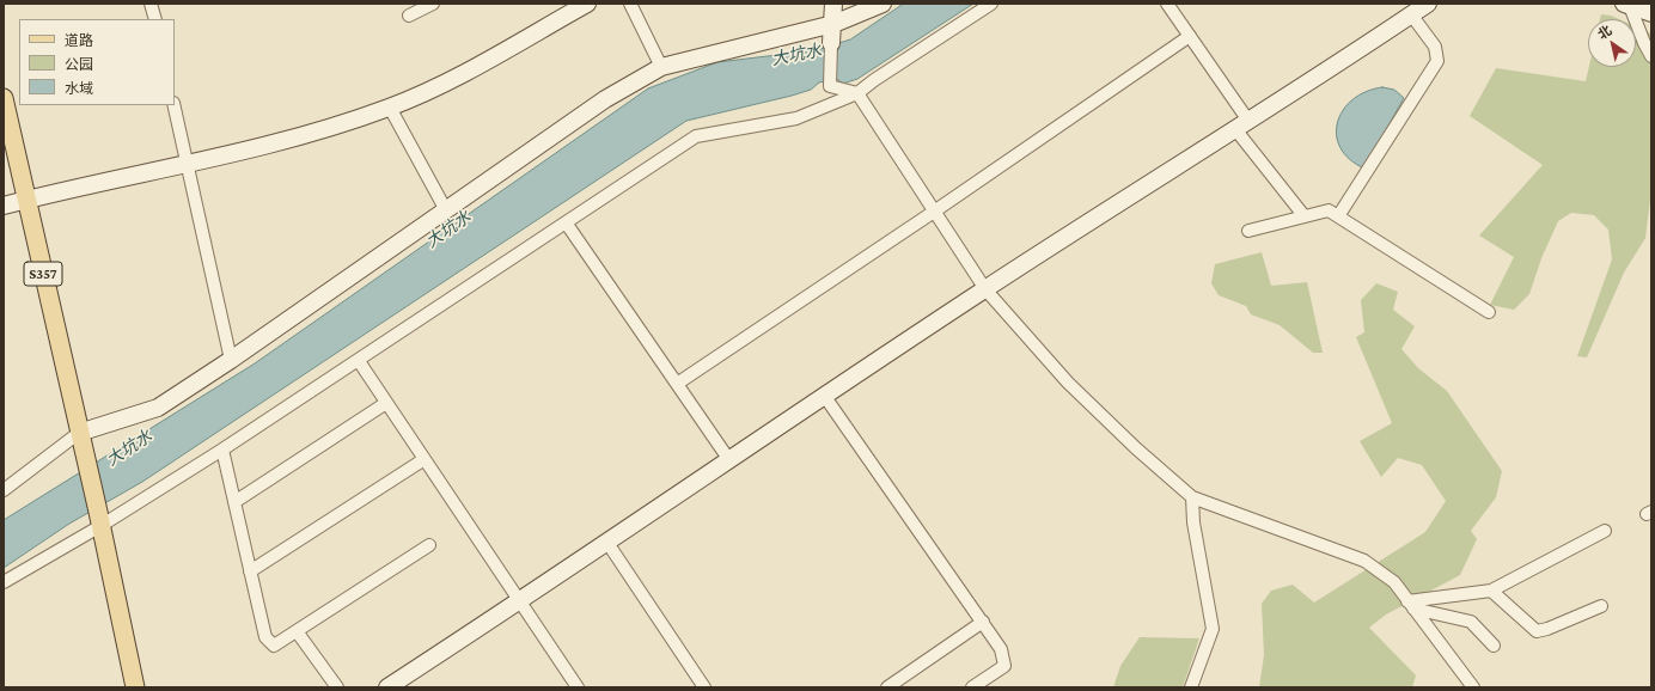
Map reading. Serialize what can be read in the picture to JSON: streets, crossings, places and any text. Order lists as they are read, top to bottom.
{
  "streets": {
    "main road": ["S357"]
  },
  "water": ["大坑水"],
  "legend": ["道路", "公园", "水域"],
  "north": "top left"
}
